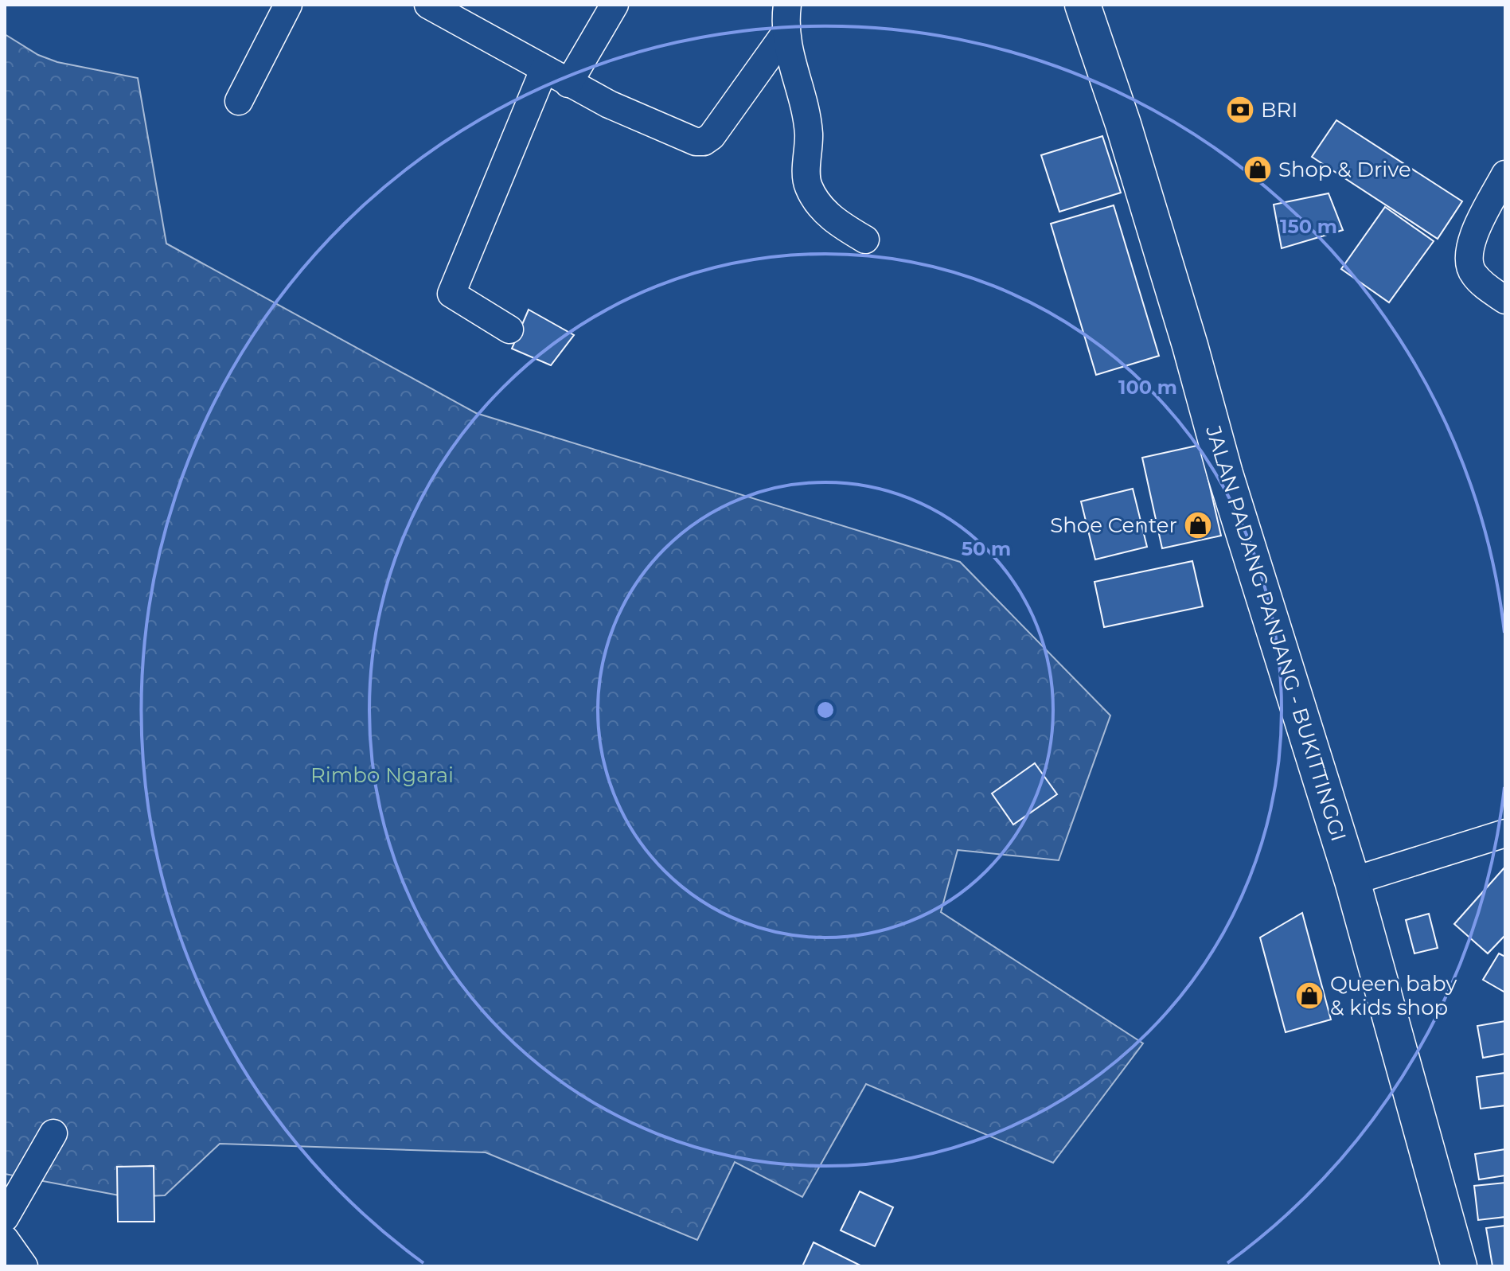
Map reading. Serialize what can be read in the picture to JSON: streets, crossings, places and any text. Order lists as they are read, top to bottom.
{
  "streets": {
    "highway": ["JALAN PADANG PANJANG - BUKITTINGGI"]
  },
  "parks": ["Rimbo Ngarai"],
  "places": {
    "bank": ["BRI"],
    "shop": ["Shop & Drive", "Shoe Center", "Queen baby & kids shop"]
  },
  "rings": ["150 m", "100 m", "50 m"]
}
